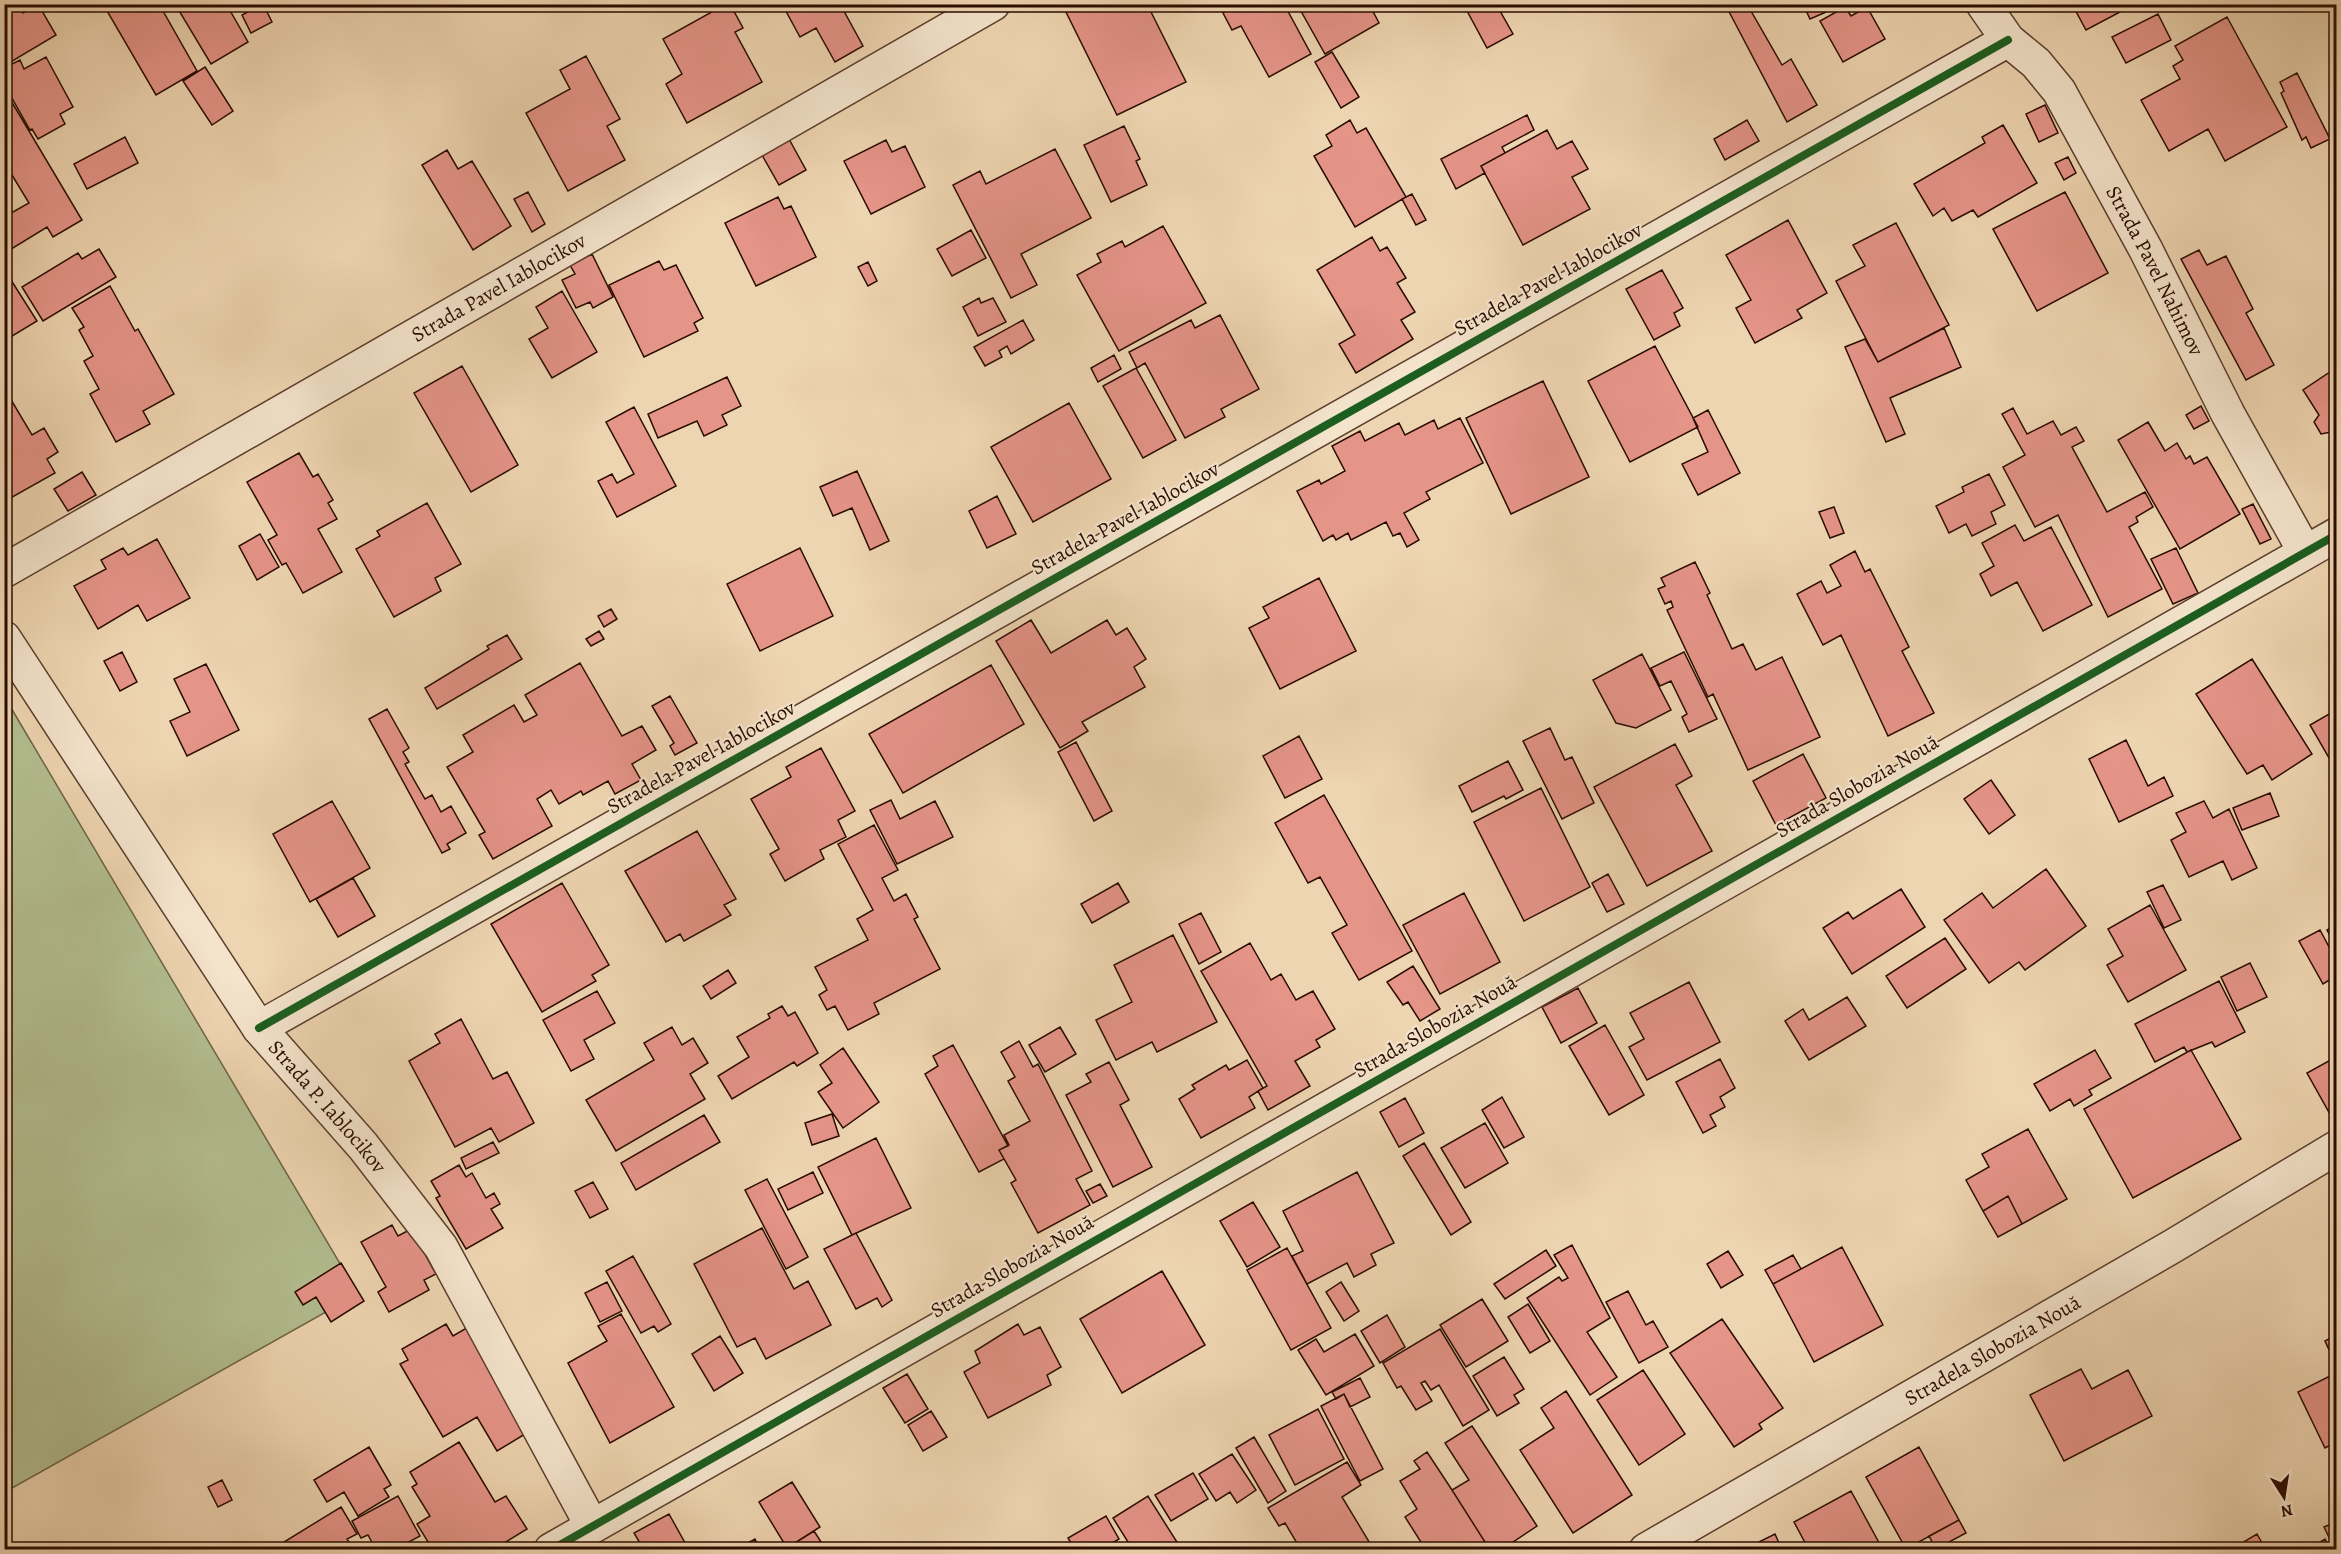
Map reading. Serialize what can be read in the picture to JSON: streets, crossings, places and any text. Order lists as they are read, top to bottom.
{
  "streets": {
    "street": [
      "Strada Pavel Nahimov",
      "Stradela Pavel Iablocikov",
      "Strada Pavel Iablocikov",
      "Strada Slobozia Nouă",
      "Strada P. Iablocikov",
      "Stradela Slobozia Nouă"
    ]
  },
  "crossings": [
    ["Strada Pavel Nahimov", "Stradela Pavel Iablocikov"],
    ["Strada Pavel Nahimov", "Strada Slobozia Nouă"],
    ["Stradela Pavel Iablocikov", "Strada P. Iablocikov"],
    ["Strada Slobozia Nouă", "Strada P. Iablocikov"]
  ],
  "north": "bottom"
}
